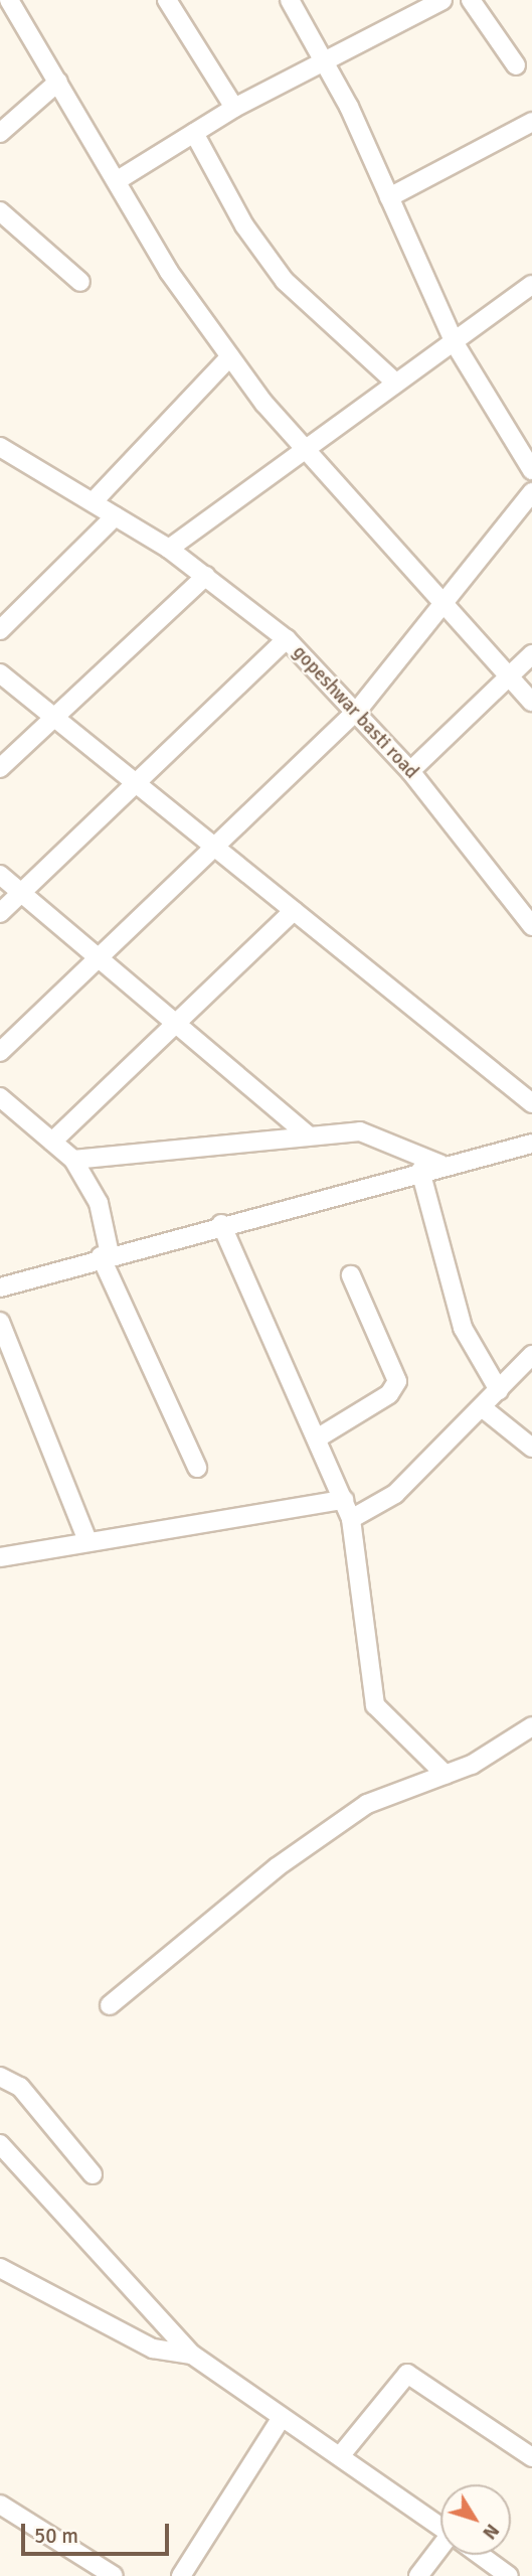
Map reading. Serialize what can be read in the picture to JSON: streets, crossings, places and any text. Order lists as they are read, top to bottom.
{
  "streets": {
    "street": ["gopeshwar basti road"]
  },
  "scale_bar": "50 m",
  "north": "bottom right"
}
